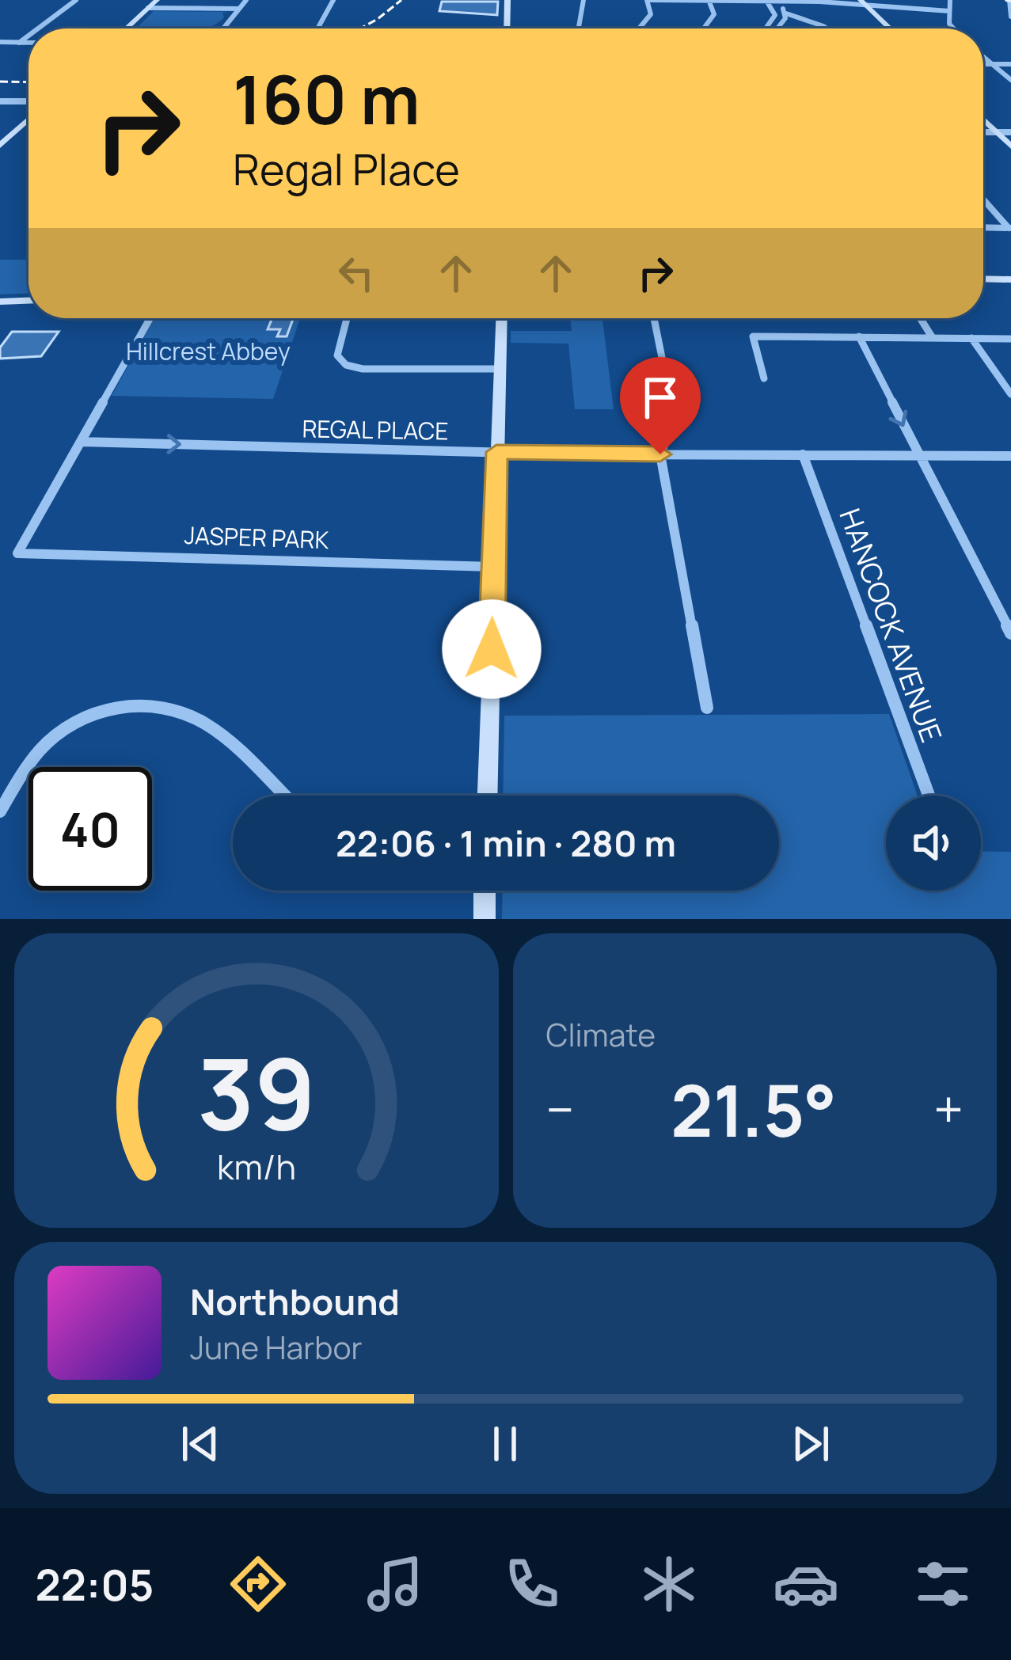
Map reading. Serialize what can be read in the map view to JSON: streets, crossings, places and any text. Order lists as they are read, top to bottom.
{
  "streets": {
    "street": ["REGAL PLACE", "JASPER PARK", "HANCOCK AVENUE"]
  },
  "crossings": [
    ["REGAL PLACE", "JASPER PARK"],
    ["REGAL PLACE", "HANCOCK AVENUE"]
  ],
  "one_way": ["REGAL PLACE"],
  "parks": ["Hillcrest Abbey"],
  "page": {
    "turn": ["160 m", "Regal Place"],
    "limit": "40",
    "trip": "22:06 · 1 min · 280 m",
    "tile": "Climate",
    "heat": ["−", "21.5°", "+"],
    "song": ["Northbound", "June Harbor"],
    "tabs": "22:05",
    "gauge": ["39", "km/h"]
  }
}
